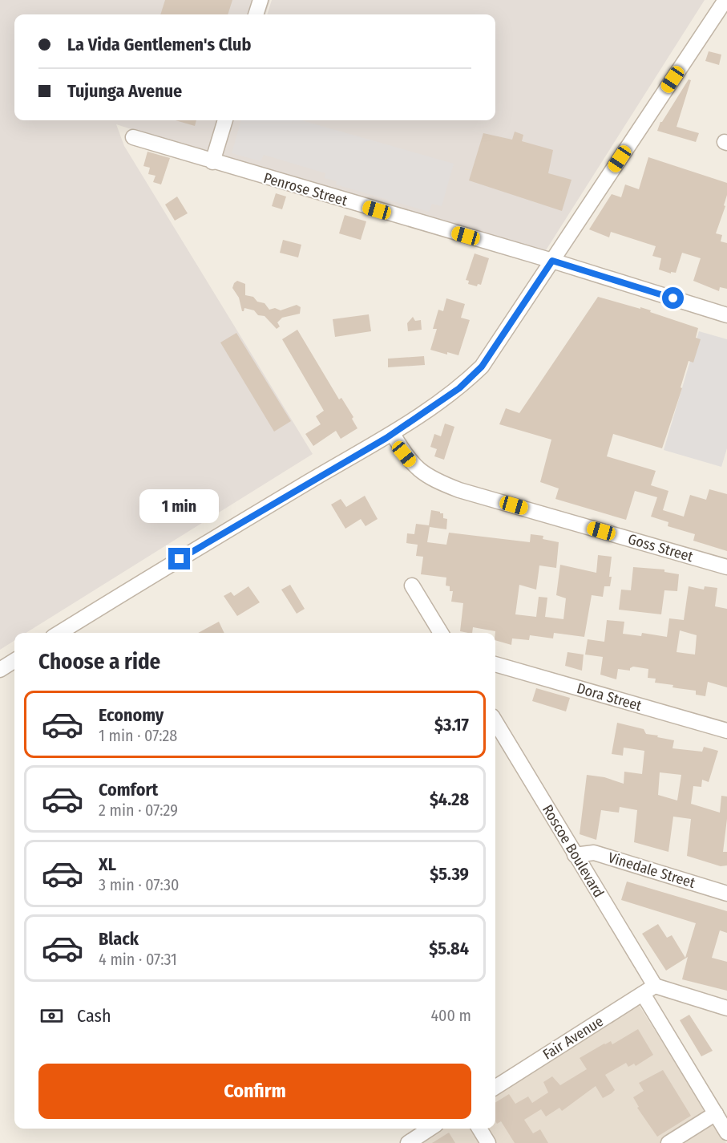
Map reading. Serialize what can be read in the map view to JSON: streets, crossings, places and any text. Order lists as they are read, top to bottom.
{
  "streets": {
    "street": [
      "Penrose Street",
      "Goss Street",
      "Dora Street",
      "Roscoe Boulevard",
      "Vinedale Street",
      "Fair Avenue"
    ]
  },
  "crossings": [
    ["Roscoe Boulevard", "Vinedale Street"],
    ["Roscoe Boulevard", "Fair Avenue"]
  ],
  "page": {
    "banner": ["La Vida Gentlemen's Club", "Tujunga Avenue"],
    "bubble": "1 min",
    "heading": "Choose a ride",
    "list": [
      {
        "name": "Economy",
        "note": "1 min · 07:28",
        "value": "$3.17"
      },
      {
        "name": "Comfort",
        "note": "2 min · 07:29",
        "value": "$4.28"
      },
      {
        "name": "XL",
        "note": "3 min · 07:30",
        "value": "$5.39"
      },
      {
        "name": "Black",
        "note": "4 min · 07:31",
        "value": "$5.84"
      }
    ],
    "pay": ["Cash", "400 m"],
    "buttons": "Confirm"
  }
}
